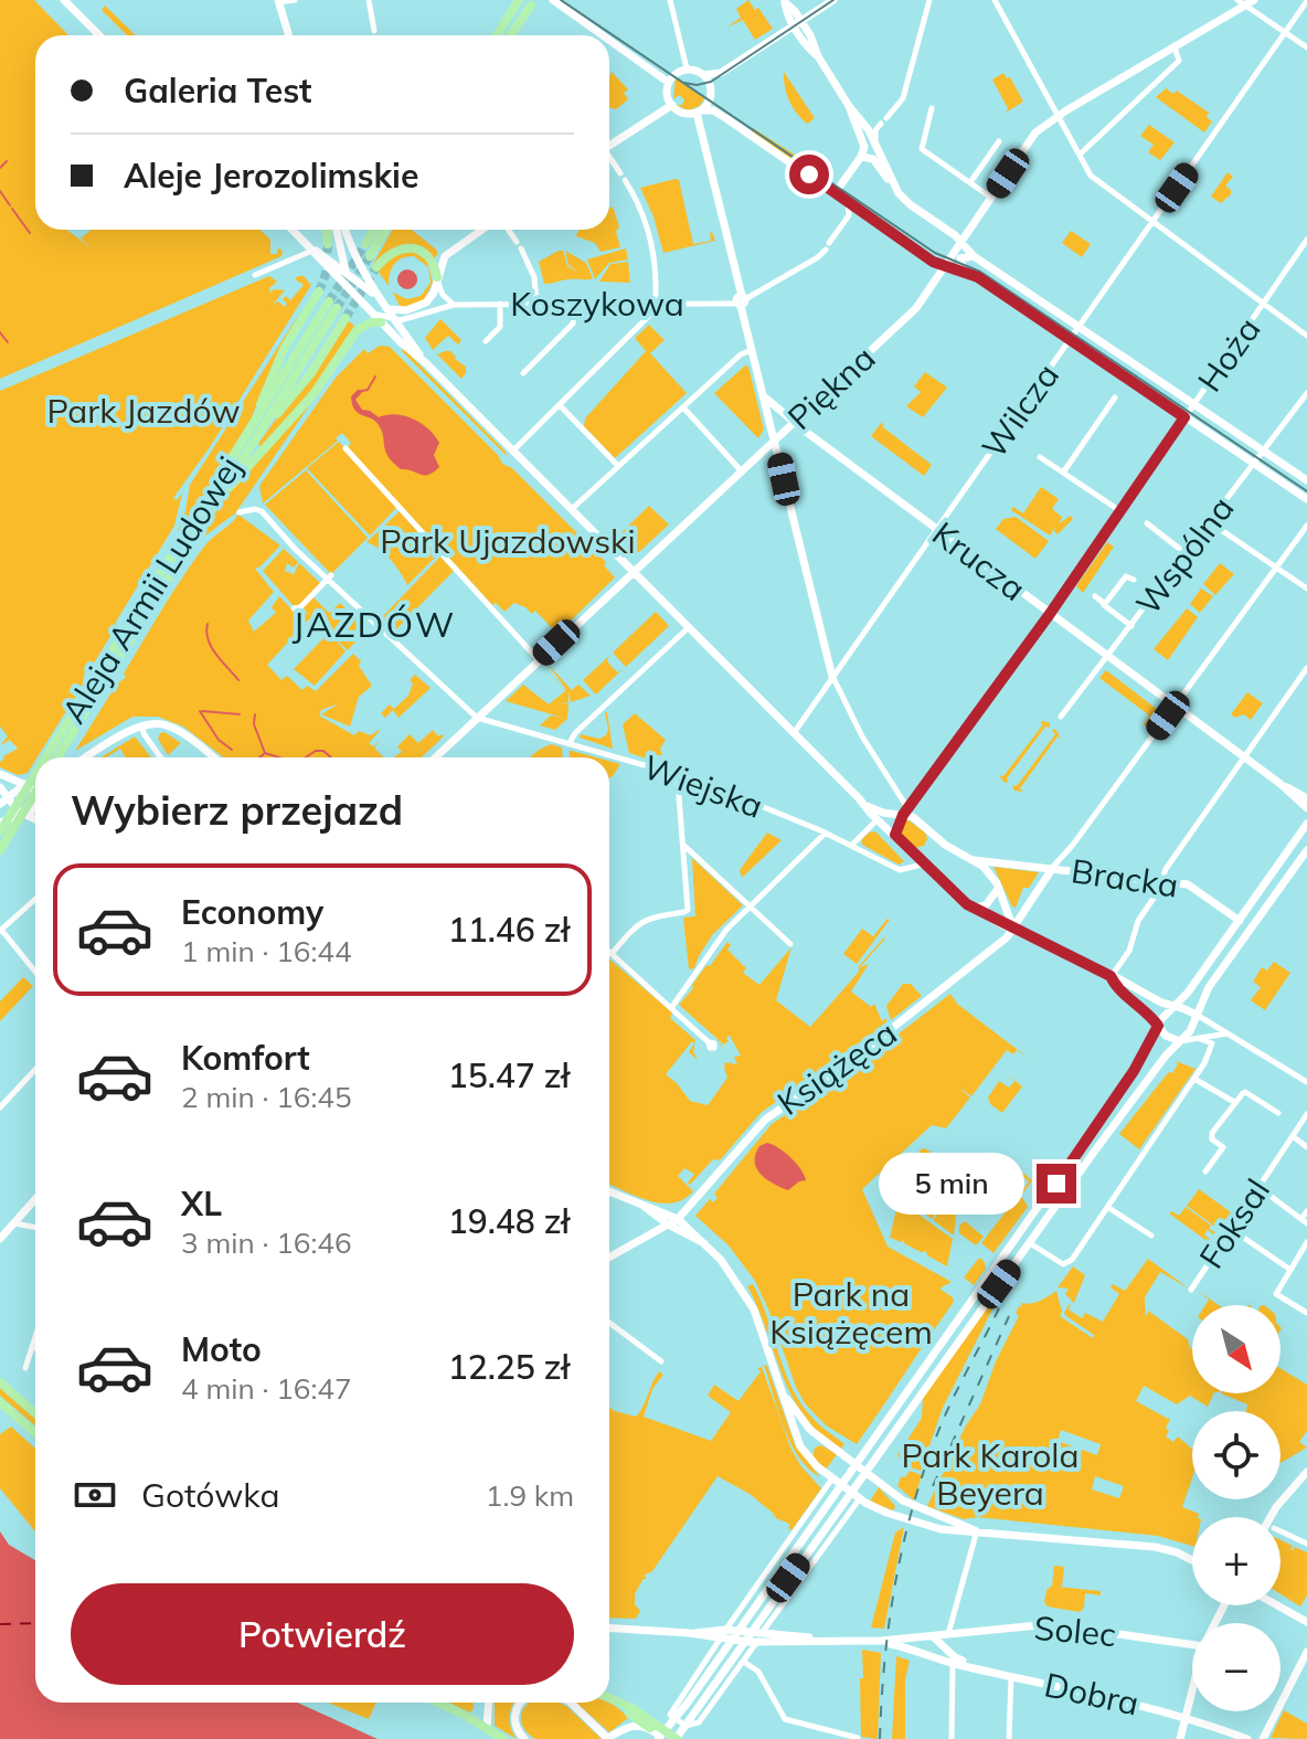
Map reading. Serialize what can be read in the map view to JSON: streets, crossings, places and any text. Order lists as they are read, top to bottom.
{
  "streets": {
    "main road": ["Aleja Armii Ludowej"],
    "street": [
      "Koszykowa",
      "Hoża",
      "Piękna",
      "Wilcza",
      "Wspólna",
      "Krucza",
      "Wiejska",
      "Bracka",
      "Książęca",
      "Foksal",
      "Solec",
      "Dobra"
    ]
  },
  "crossings": [
    ["Hoża", "Krucza"],
    ["Piękna", "Krucza"],
    ["Piękna", "Wiejska"],
    ["Wilcza", "Krucza"],
    ["Wspólna", "Krucza"],
    ["Bracka", "Książęca"]
  ],
  "districts": ["JAZDÓW"],
  "parks": [
    "Park Jazdów",
    "Park Ujazdowski",
    "Park na Książęcem",
    "Park Karola Beyera"
  ],
  "north": "bottom right",
  "page": {
    "banner": ["Galeria Test", "Aleje Jerozolimskie"],
    "heading": "Wybierz przejazd",
    "list": [
      {
        "name": "Economy",
        "note": "1 min · 16:44",
        "value": "11.46 zł"
      },
      {
        "name": "Komfort",
        "note": "2 min · 16:45",
        "value": "15.47 zł"
      },
      {
        "name": "XL",
        "note": "3 min · 16:46",
        "value": "19.48 zł"
      },
      {
        "name": "Moto",
        "note": "4 min · 16:47",
        "value": "12.25 zł"
      }
    ],
    "bubble": "5 min",
    "map_buttons": ["+", "−"],
    "pay": ["Gotówka", "1.9 km"],
    "buttons": "Potwierdź"
  }
}
